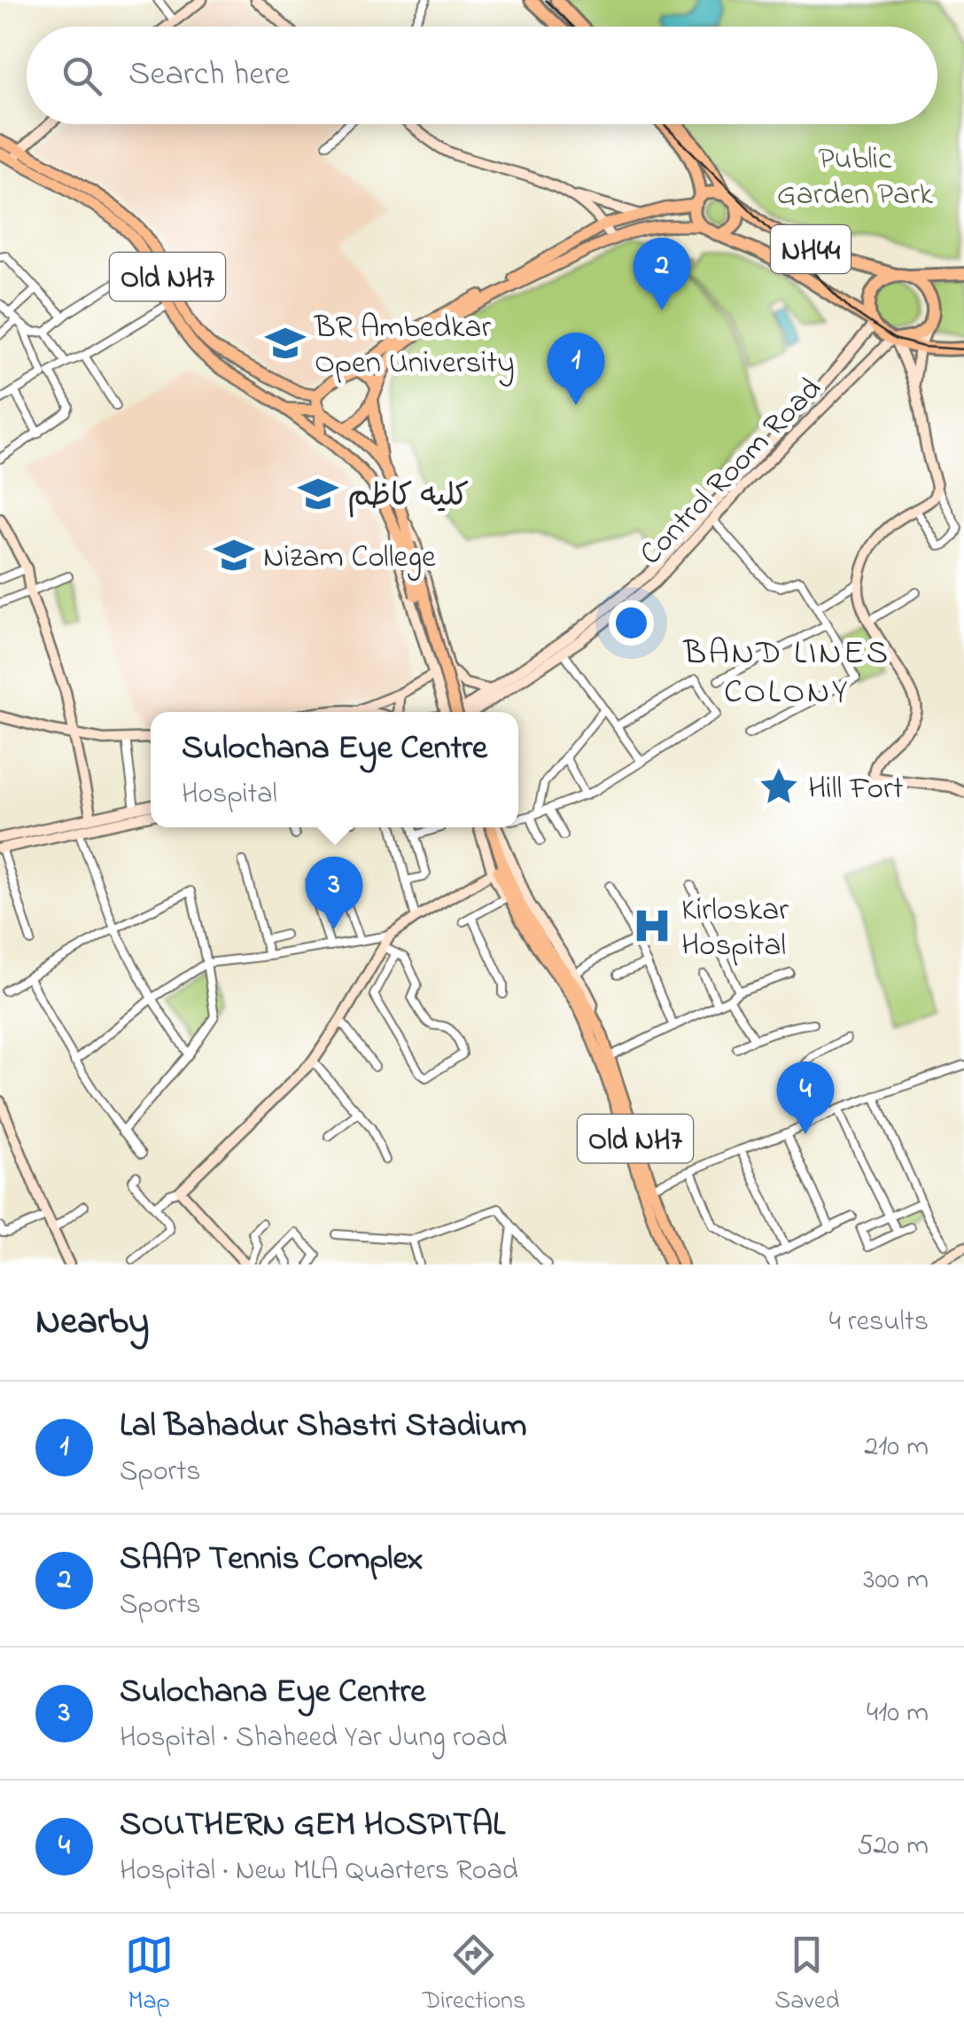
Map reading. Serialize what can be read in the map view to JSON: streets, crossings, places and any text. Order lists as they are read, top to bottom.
{
  "streets": {
    "highway": ["NH44"],
    "main road": ["Old NH7", "Control Room Road"]
  },
  "crossings": [
    ["NH44", "Control Room Road"]
  ],
  "districts": ["BAND LINES COLONY"],
  "parks": ["Public Garden Park"],
  "places": {
    "school or university": ["BR Ambedkar Open University", "كليه كاظم", "Nizam College"],
    "place": ["Hill Fort"],
    "hospital": ["Kirloskar Hospital"]
  },
  "page": {
    "search": "Search here",
    "pins": [
      "2",
      "1",
      "3",
      "4"
    ],
    "popup": ["Sulochana Eye Centre", "Hospital"],
    "heading": ["Nearby", "4 results"],
    "list": [
      {
        "mark": "1",
        "name": "Lal Bahadur Shastri Stadium",
        "note": "Sports",
        "value": "210 m"
      },
      {
        "mark": "2",
        "name": "SAAP Tennis Complex",
        "note": "Sports",
        "value": "300 m"
      },
      {
        "mark": "3",
        "name": "Sulochana Eye Centre",
        "note": "Hospital · Shaheed Yar Jung road",
        "value": "410 m"
      },
      {
        "mark": "4",
        "name": "SOUTHERN GEM HOSPITAL",
        "note": "Hospital · New MLA Quarters Road",
        "value": "520 m"
      }
    ],
    "nav": ["Map", "Directions", "Saved"]
  }
}
